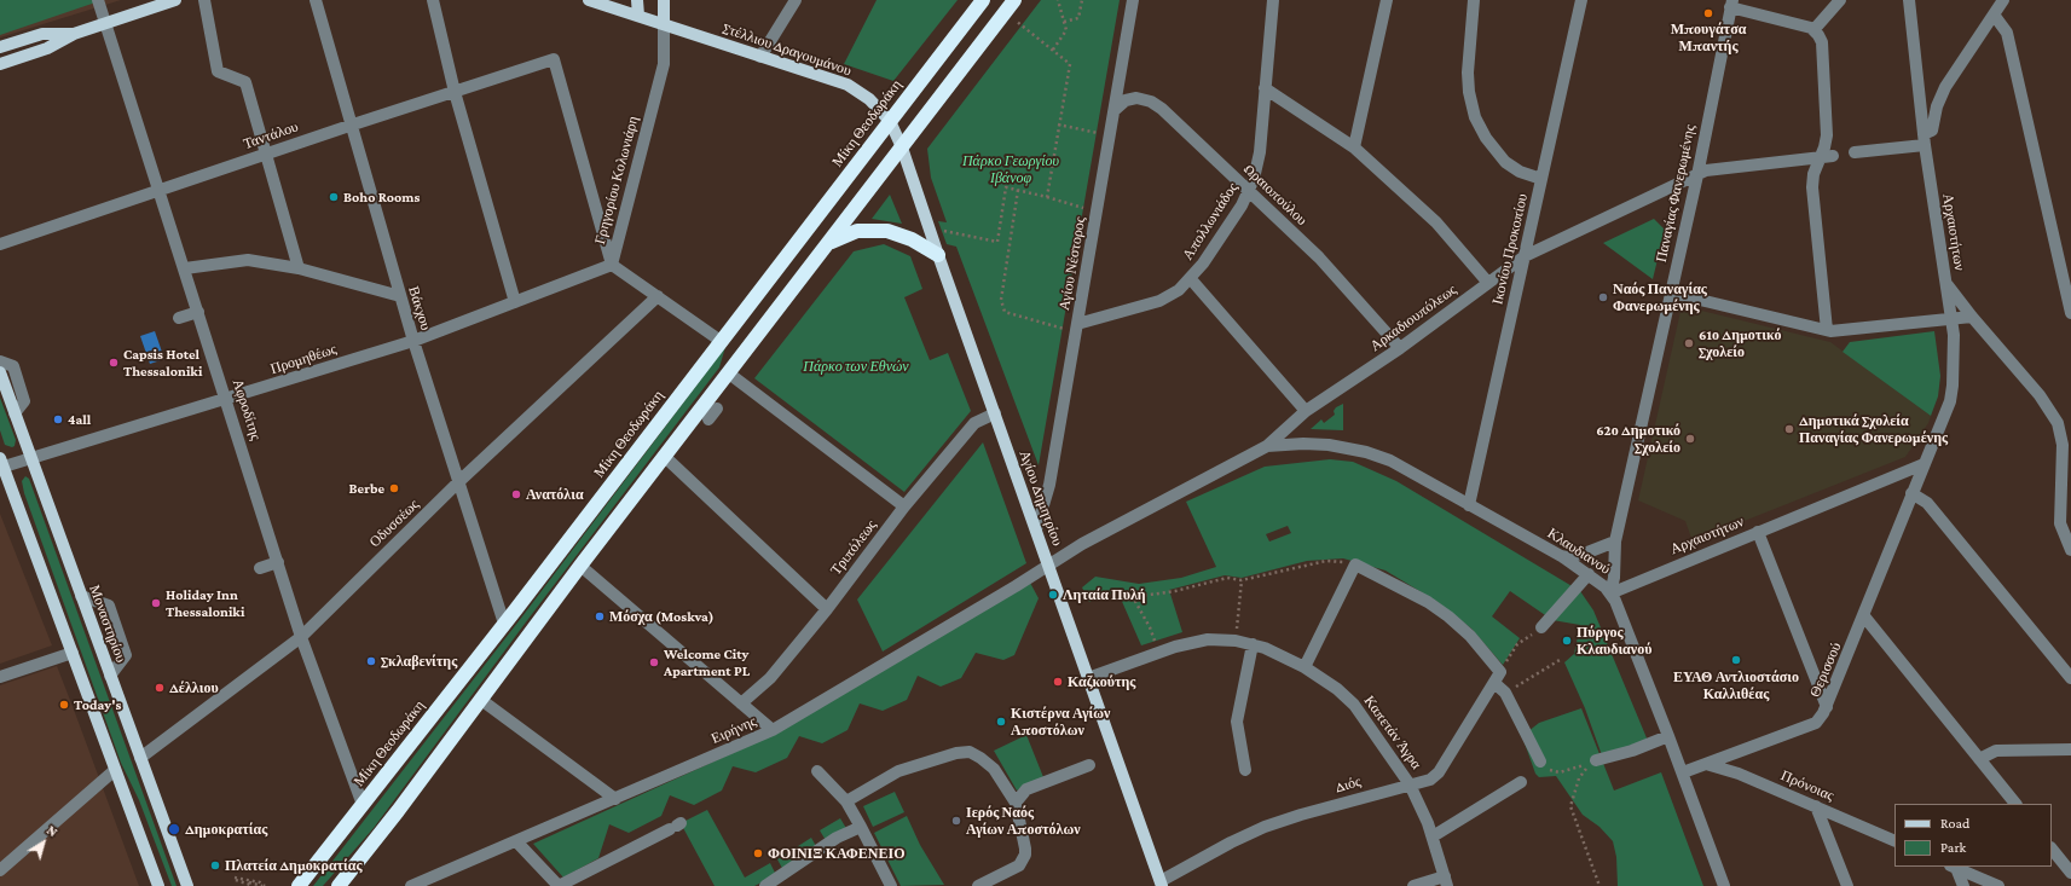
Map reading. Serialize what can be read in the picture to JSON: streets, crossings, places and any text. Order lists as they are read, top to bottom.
{
  "streets": {
    "highway": ["Μίκη Θεοδωράκη"],
    "main road": [
      "Στέλλιου Δραγουμάνου",
      "Γρηγορίου Κολωνιάρη",
      "Αγίου Δημητρίου",
      "Μοναστηρίου"
    ],
    "street": [
      "Ταντάλου",
      "Παναγίας Φανερωμένης",
      "Ωραιοπούλου",
      "Απολλωνιάδος",
      "Αρχαιοτήτων",
      "Ικονίου Προκοπίου",
      "Αγίου Νέστορος",
      "Βάκχου",
      "Αρκαδιουπόλεως",
      "Προμηθέως",
      "Αφροδίτης",
      "Οδυσσέως",
      "Τριπόλεως",
      "Κλαυδιανού",
      "Θερισσού",
      "Ειρήνης",
      "Καπετάν Άγρα",
      "Διός",
      "Πρόνοιας"
    ]
  },
  "crossings": [
    ["Στέλλιου Δραγουμάνου", "Μίκη Θεοδωράκη"],
    ["Στέλλιου Δραγουμάνου", "Γρηγορίου Κολωνιάρη"],
    ["Στέλλιου Δραγουμάνου", "Αγίου Δημητρίου"],
    ["Μίκη Θεοδωράκη", "Γρηγορίου Κολωνιάρη"],
    ["Μίκη Θεοδωράκη", "Βάκχου"],
    ["Μίκη Θεοδωράκη", "Αφροδίτης"],
    ["Μίκη Θεοδωράκη", "Αγίου Δημητρίου"],
    ["Ταντάλου", "Γρηγορίου Κολωνιάρη"],
    ["Ταντάλου", "Βάκχου"],
    ["Ταντάλου", "Προμηθέως"],
    ["Ταντάλου", "Αφροδίτης"],
    ["Γρηγορίου Κολωνιάρη", "Προμηθέως"],
    ["Γρηγορίου Κολωνιάρη", "Οδυσσέως"],
    ["Παναγίας Φανερωμένης", "Αρχαιοτήτων"],
    ["Παναγίας Φανερωμένης", "Αρκαδιουπόλεως"],
    ["Παναγίας Φανερωμένης", "Κλαυδιανού"],
    ["Ωραιοπούλου", "Απολλωνιάδος"],
    ["Ωραιοπούλου", "Αγίου Νέστορος"],
    ["Ωραιοπούλου", "Αρκαδιουπόλεως"],
    ["Απολλωνιάδος", "Αγίου Νέστορος"],
    ["Αρχαιοτήτων", "Κλαυδιανού"],
    ["Αρχαιοτήτων", "Θερισσού"],
    ["Ικονίου Προκοπίου", "Αρκαδιουπόλεως"],
    ["Ικονίου Προκοπίου", "Κλαυδιανού"],
    ["Αγίου Νέστορος", "Αγίου Δημητρίου"],
    ["Βάκχου", "Προμηθέως"],
    ["Βάκχου", "Οδυσσέως"],
    ["Αρκαδιουπόλεως", "Αγίου Δημητρίου"],
    ["Αρκαδιουπόλεως", "Κλαυδιανού"],
    ["Αρκαδιουπόλεως", "Ειρήνης"],
    ["Προμηθέως", "Αφροδίτης"],
    ["Προμηθέως", "Μοναστηρίου"],
    ["Αφροδίτης", "Οδυσσέως"],
    ["Αγίου Δημητρίου", "Τριπόλεως"],
    ["Αγίου Δημητρίου", "Ειρήνης"],
    ["Αγίου Δημητρίου", "Καπετάν Άγρα"],
    ["Αγίου Δημητρίου", "Διός"],
    ["Οδυσσέως", "Μοναστηρίου"],
    ["Κλαυδιανού", "Θερισσού"],
    ["Θερισσού", "Πρόνοιας"],
    ["Καπετάν Άγρα", "Διός"]
  ],
  "parks": ["Πάρκο Γεωργίου Ιβάνοφ", "Πάρκο των Εθνών"],
  "places": [
    "Μπουγάτσα Μπαντής",
    "Boho Rooms",
    "Ναός Παναγίας Φανερωμένης",
    "61ο Δημοτικό Σχολείο",
    "Capsis Hotel Thessaloniki",
    "4all",
    "Δημοτικά Σχολεία Παναγίας Φανερωμένης",
    "62ο Δημοτικό Σχολείο",
    "Berbe",
    "Ανατόλια",
    "Ληταία Πυλή",
    "Holiday Inn Thessaloniki",
    "Μόσχα (Moskva)",
    "Πύργος Κλαυδιανού",
    "ΕΥΑΘ Αντλιοστάσιο Καλλιθέας",
    "Σκλαβενίτης",
    "Welcome City Apartment PL",
    "Καζκούτης",
    "Δέλλιου",
    "Today's",
    "Κιστέρνα Αγίων Αποστόλων",
    "Ιερός Ναός Αγίων Αποστόλων",
    "Δημοκρατίας",
    "ΦΟΙΝΙΞ ΚΑΦΕΝΕΙΟ",
    "Πλατεία Δημοκρατίας"
  ],
  "legend": ["Road", "Park"],
  "north": "top right"
}
